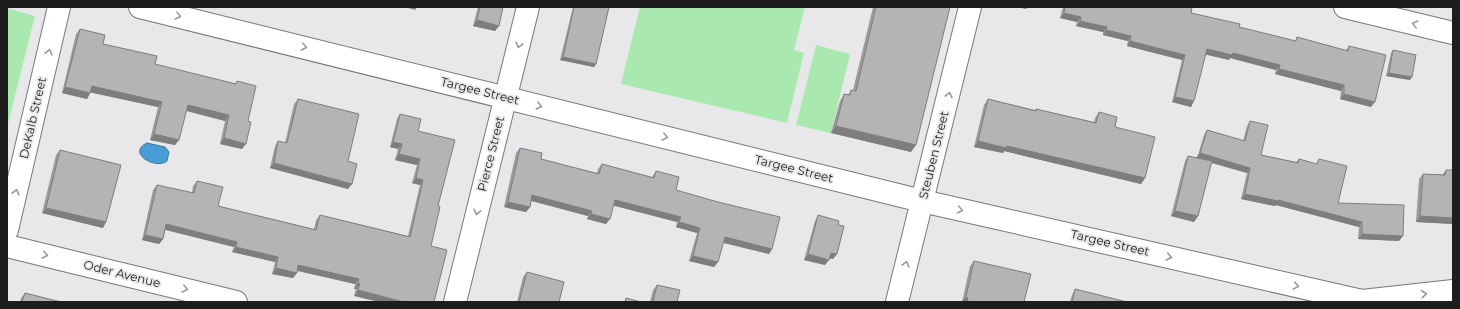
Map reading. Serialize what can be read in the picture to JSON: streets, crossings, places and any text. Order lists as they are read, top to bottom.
{
  "streets": {
    "main road": [
      "Targee Street",
      "DeKalb Street",
      "Pierce Street",
      "Steuben Street",
      "Oder Avenue"
    ]
  },
  "crossings": [
    ["Targee Street", "Pierce Street"],
    ["Targee Street", "Steuben Street"]
  ],
  "one_way": [
    "Targee Street",
    "DeKalb Street",
    "Pierce Street",
    "Steuben Street",
    "Oder Avenue"
  ]
}
